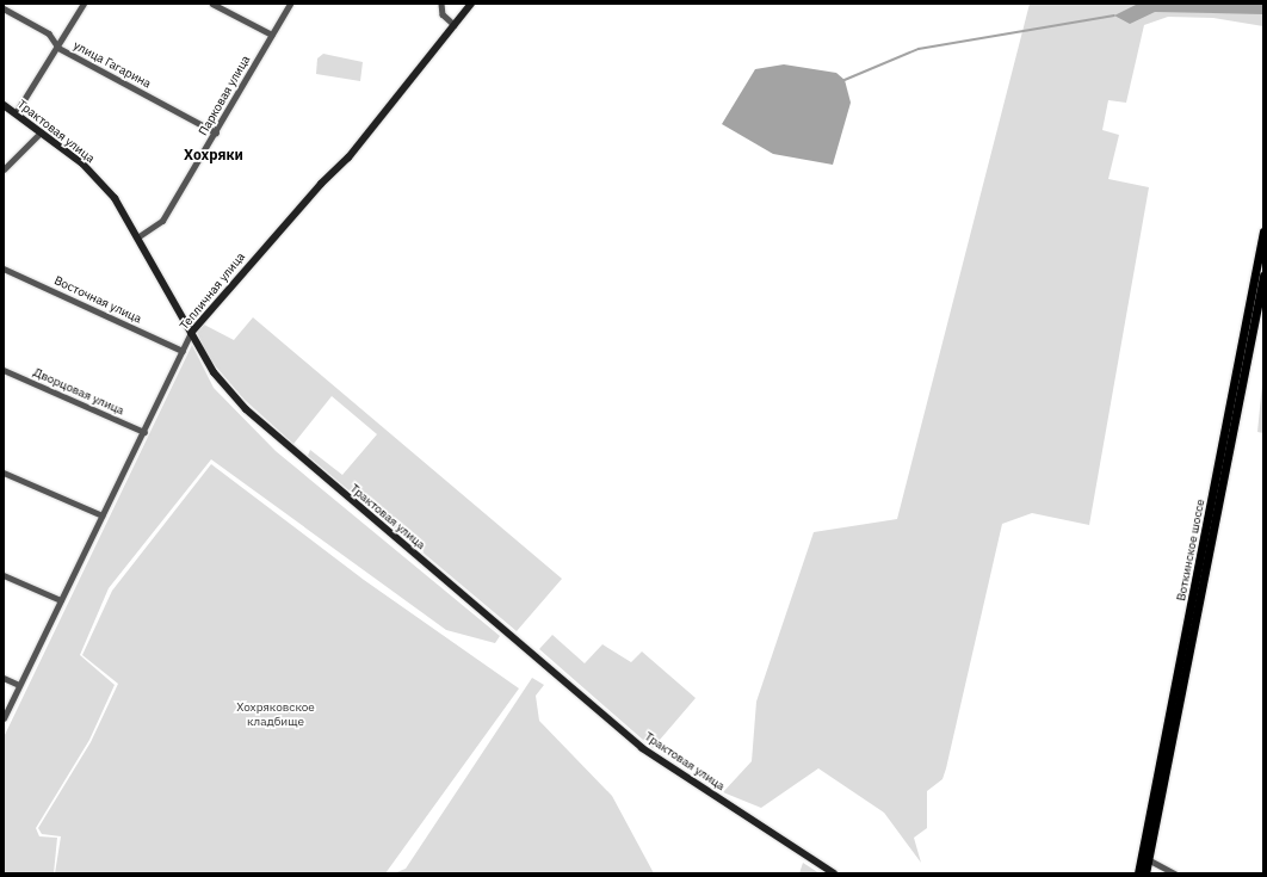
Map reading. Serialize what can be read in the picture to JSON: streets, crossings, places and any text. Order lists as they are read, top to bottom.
{
  "streets": {
    "main road": ["Воткинское шоссе"],
    "street": [
      "улица Гагарина",
      "Парковая улица",
      "Трактовая улица",
      "Тепличная улица",
      "Восточная улица",
      "Дворцовая улица"
    ]
  },
  "crossings": [
    ["улица Гагарина", "Парковая улица"],
    ["Парковая улица", "Трактовая улица"],
    ["Трактовая улица", "Тепличная улица"],
    ["Тепличная улица", "Восточная улица"],
    ["Тепличная улица", "Дворцовая улица"]
  ],
  "districts": ["Хохряки"],
  "parks": ["Хохряковское кладбище"]
}
